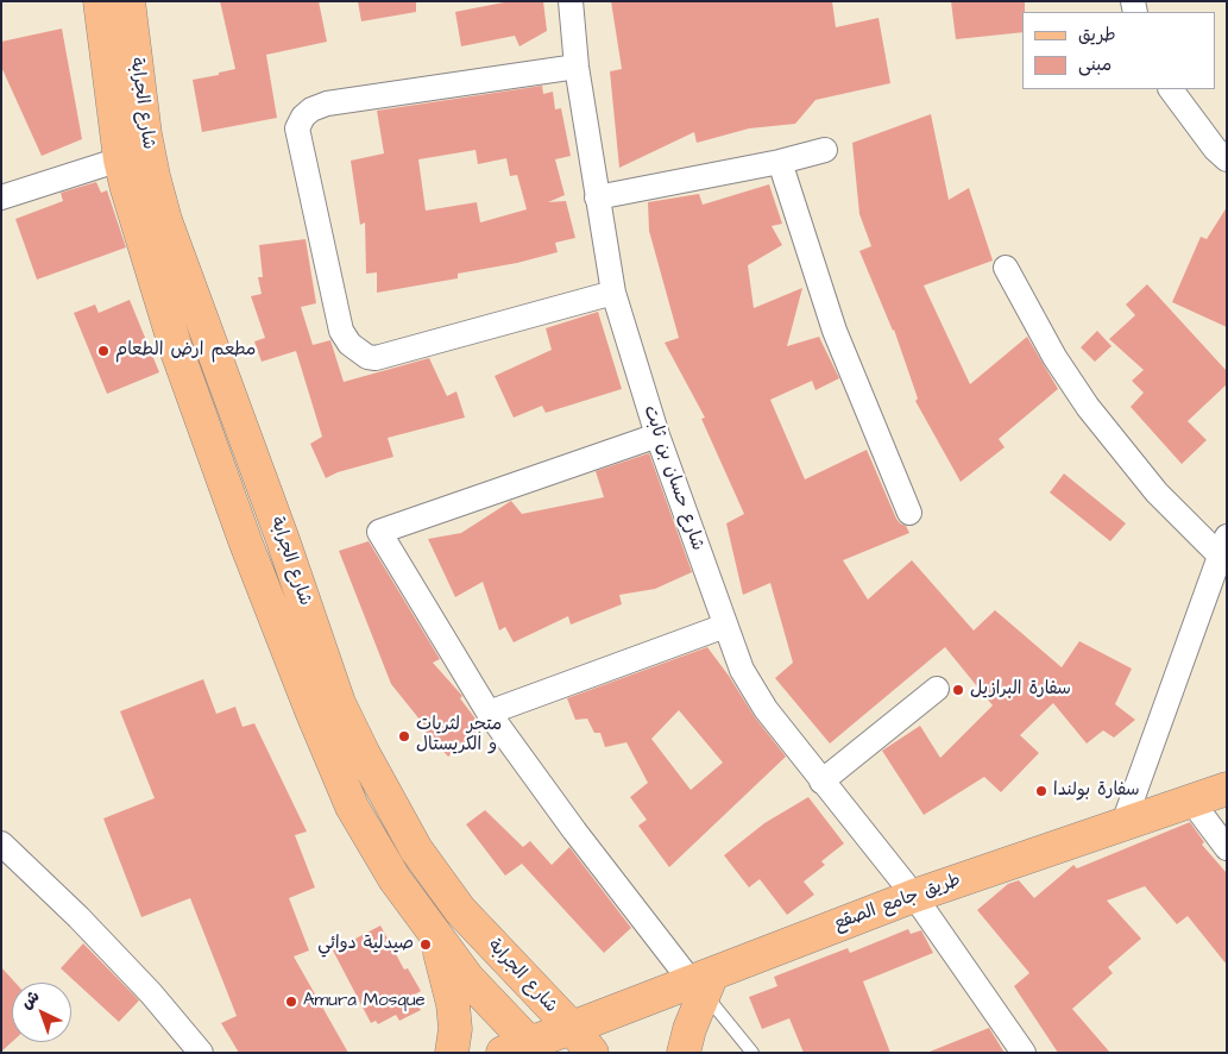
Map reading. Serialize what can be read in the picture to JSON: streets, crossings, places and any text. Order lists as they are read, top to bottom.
{
  "streets": {
    "main road": ["شارع الجرابة", "طريق جامع الصقع"],
    "street": ["شارع حسان بن ثابت"]
  },
  "crossings": [
    ["شارع الجرابة", "طريق جامع الصقع"],
    ["شارع حسان بن ثابت", "طريق جامع الصقع"]
  ],
  "places": [
    "مطعم ارض الطعام",
    "سفارة البرازيل",
    "متجر لثريات و الكريستال",
    "سفارة بولندا",
    "صيدلية دوائي",
    "Amura Mosque"
  ],
  "legend": ["طريق", "مبنى"],
  "north": "top left"
}
